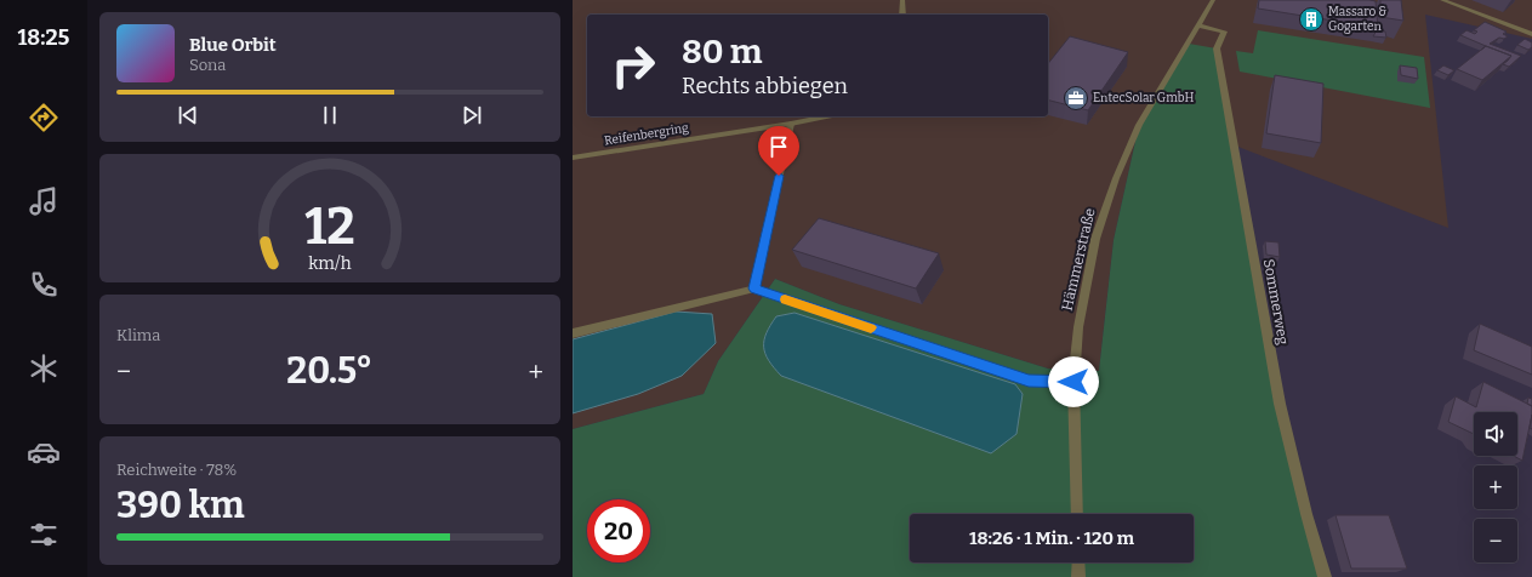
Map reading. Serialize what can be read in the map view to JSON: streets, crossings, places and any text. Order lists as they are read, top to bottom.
{
  "streets": {
    "street": ["Reifenbergring", "Hämmerstraße", "Sommerweg"]
  },
  "crossings": [
    ["Hämmerstraße", "Sommerweg"]
  ],
  "places": {
    "building": ["Massaro & Gogarten"],
    "office": ["EntecSolar GmbH"]
  },
  "page": {
    "tabs": "18:25",
    "turn": ["80 m", "Rechts abbiegen"],
    "song": ["Blue Orbit", "Sona"],
    "tile": [
      "Klima",
      ["Reichweite · 78%", "390 km"]
    ],
    "heat": ["−", "20.5°", "+"],
    "map_buttons": ["+", "−"],
    "limit": "20",
    "trip": "18:26 · 1 Min. · 120 m",
    "gauge": ["12", "km/h"]
  }
}
